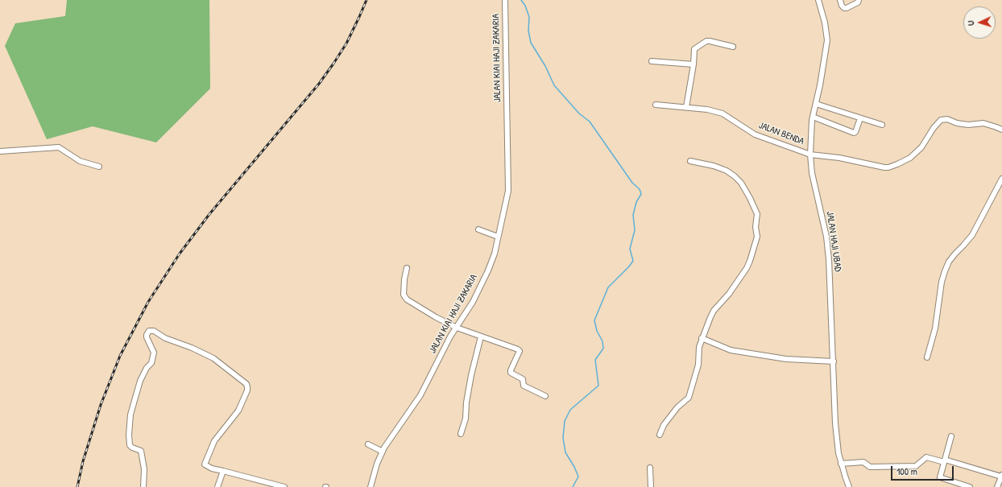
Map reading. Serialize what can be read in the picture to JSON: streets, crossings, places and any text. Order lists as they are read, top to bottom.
{
  "streets": {
    "street": ["JALAN KIAI HAJI ZAKARIA", "JALAN BENDA", "JALAN HAJI UBAD"]
  },
  "crossings": [
    ["JALAN BENDA", "JALAN HAJI UBAD"]
  ],
  "scale_bar": "100 m",
  "north": "left"
}
